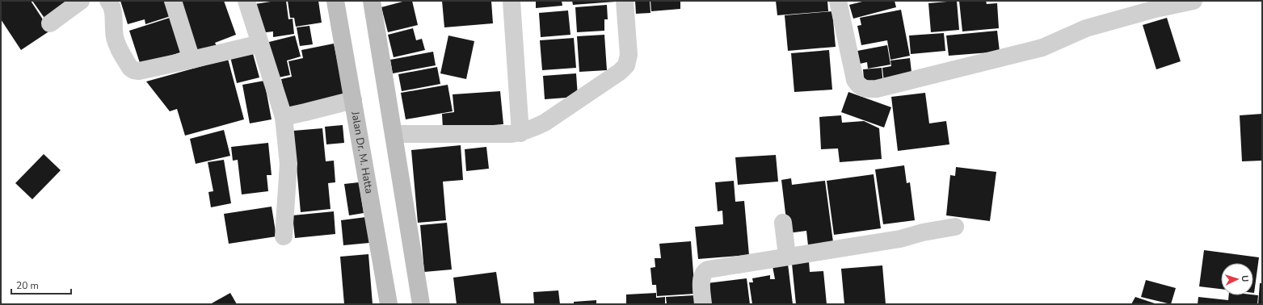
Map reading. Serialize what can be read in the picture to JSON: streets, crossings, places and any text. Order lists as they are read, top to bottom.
{
  "streets": {
    "main road": ["Jalan Dr. M. Hatta"]
  },
  "scale_bar": "20 m",
  "north": "right"
}
